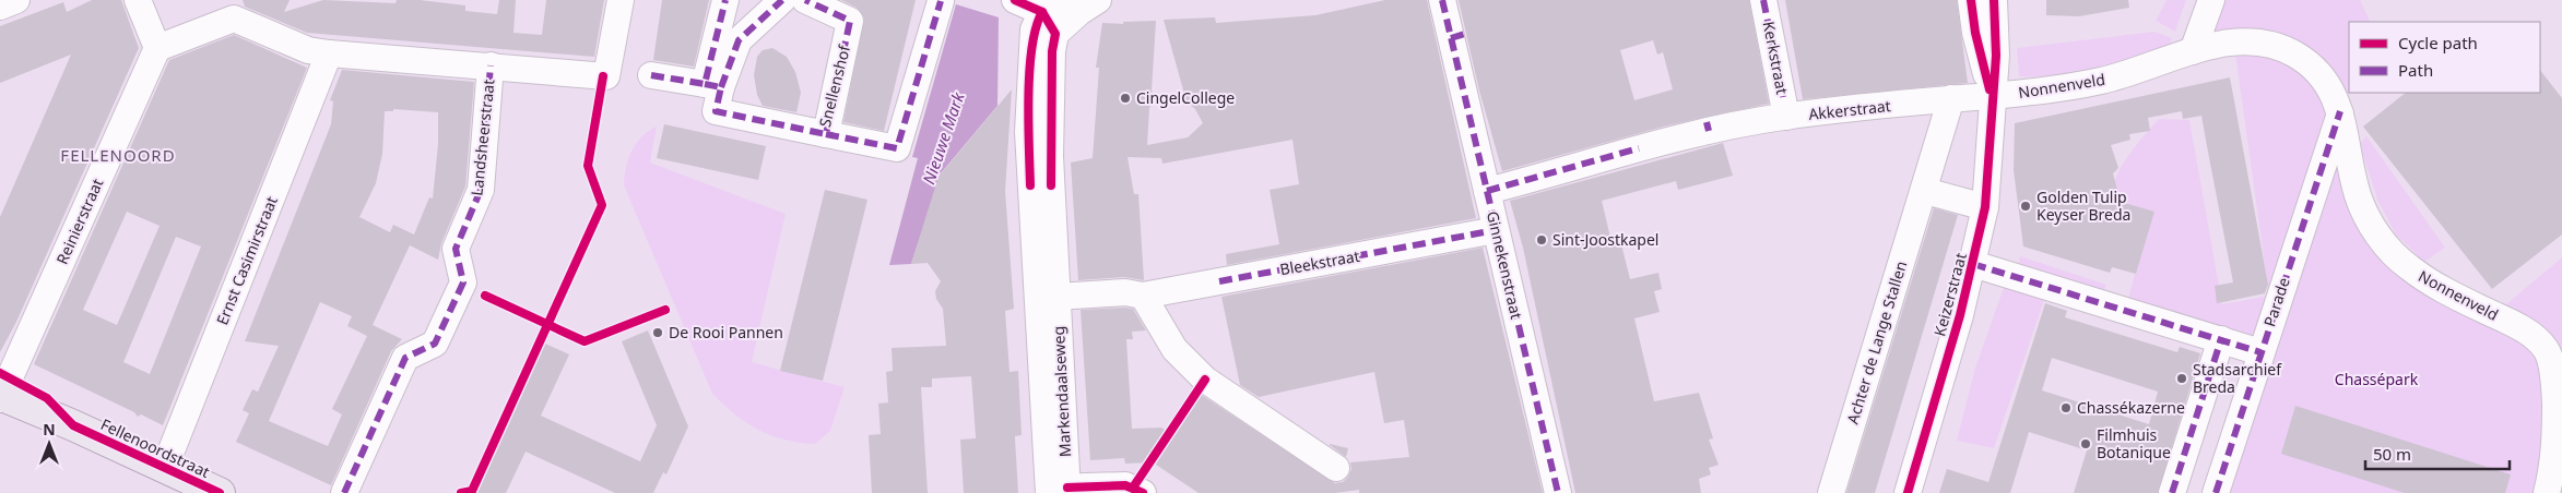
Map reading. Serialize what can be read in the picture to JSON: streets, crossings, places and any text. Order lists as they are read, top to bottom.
{
  "streets": {
    "main road": ["Fellenoordstraat"],
    "street": [
      "Kerkstraat",
      "Snellenshof",
      "Nonnenveld",
      "Akkerstraat",
      "Landsheerstraat",
      "Reinierstraat",
      "Ernst Casimirstraat",
      "Bleekstraat",
      "Ginnekenstraat",
      "Keizerstraat",
      "Parade",
      "Achter de Lange Stallen",
      "Markendaalseweg"
    ]
  },
  "crossings": [
    ["Kerkstraat", "Akkerstraat"],
    ["Nonnenveld", "Akkerstraat"],
    ["Nonnenveld", "Keizerstraat"],
    ["Nonnenveld", "Parade"],
    ["Akkerstraat", "Ginnekenstraat"],
    ["Akkerstraat", "Keizerstraat"],
    ["Akkerstraat", "Achter de Lange Stallen"],
    ["Reinierstraat", "Fellenoordstraat"],
    ["Ernst Casimirstraat", "Fellenoordstraat"],
    ["Bleekstraat", "Ginnekenstraat"],
    ["Bleekstraat", "Markendaalseweg"]
  ],
  "districts": ["FELLENOORD"],
  "water": ["Nieuwe Mark"],
  "parks": ["Chassépark"],
  "places": [
    "CingelCollege",
    "Golden Tulip Keyser Breda",
    "Sint-Joostkapel",
    "De Rooi Pannen",
    "Stadsarchief Breda",
    "Chassékazerne",
    "Filmhuis Botanique"
  ],
  "legend": ["Cycle path", "Path"],
  "scale_bar": "50 m",
  "north": "top"
}
